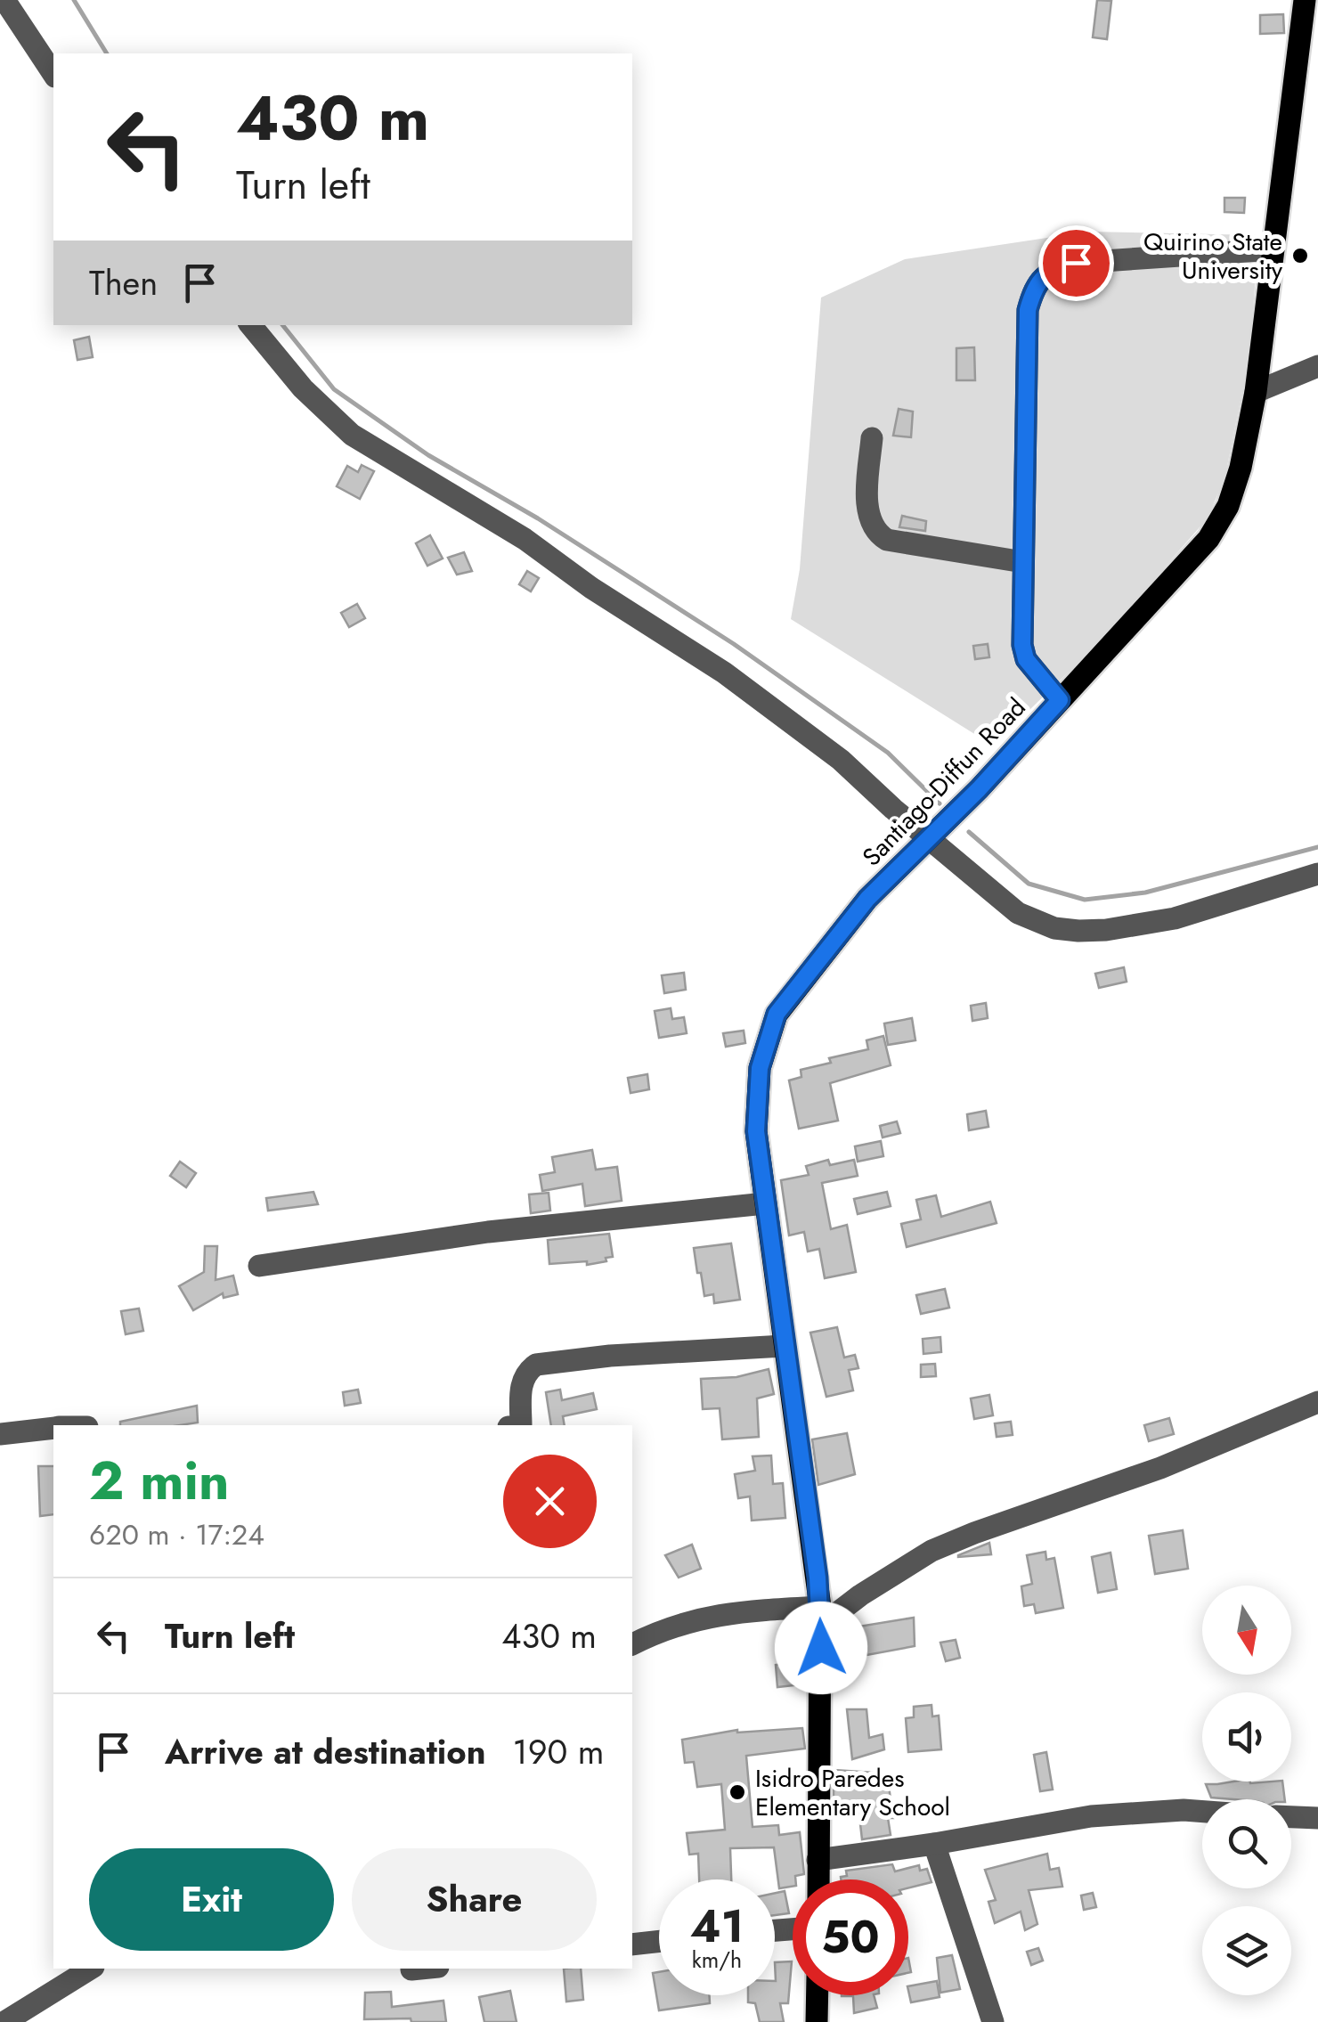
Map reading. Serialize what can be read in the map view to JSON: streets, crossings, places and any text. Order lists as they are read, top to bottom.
{
  "streets": {
    "main road": ["Santiago-Diffun Road"]
  },
  "places": ["Quirino State University", "Isidro Paredes Elementary School"],
  "north": "bottom",
  "page": {
    "turn": ["430 m", "Turn left"],
    "then": "Then",
    "heading": ["2 min", "620 m · 17:24"],
    "list": [
      {
        "name": "Turn left",
        "value": "430 m"
      },
      {
        "name": "Arrive at destination",
        "value": "190 m"
      }
    ],
    "buttons": ["Exit", "Share"],
    "speed": "41 km/h",
    "limit": "50"
  }
}
